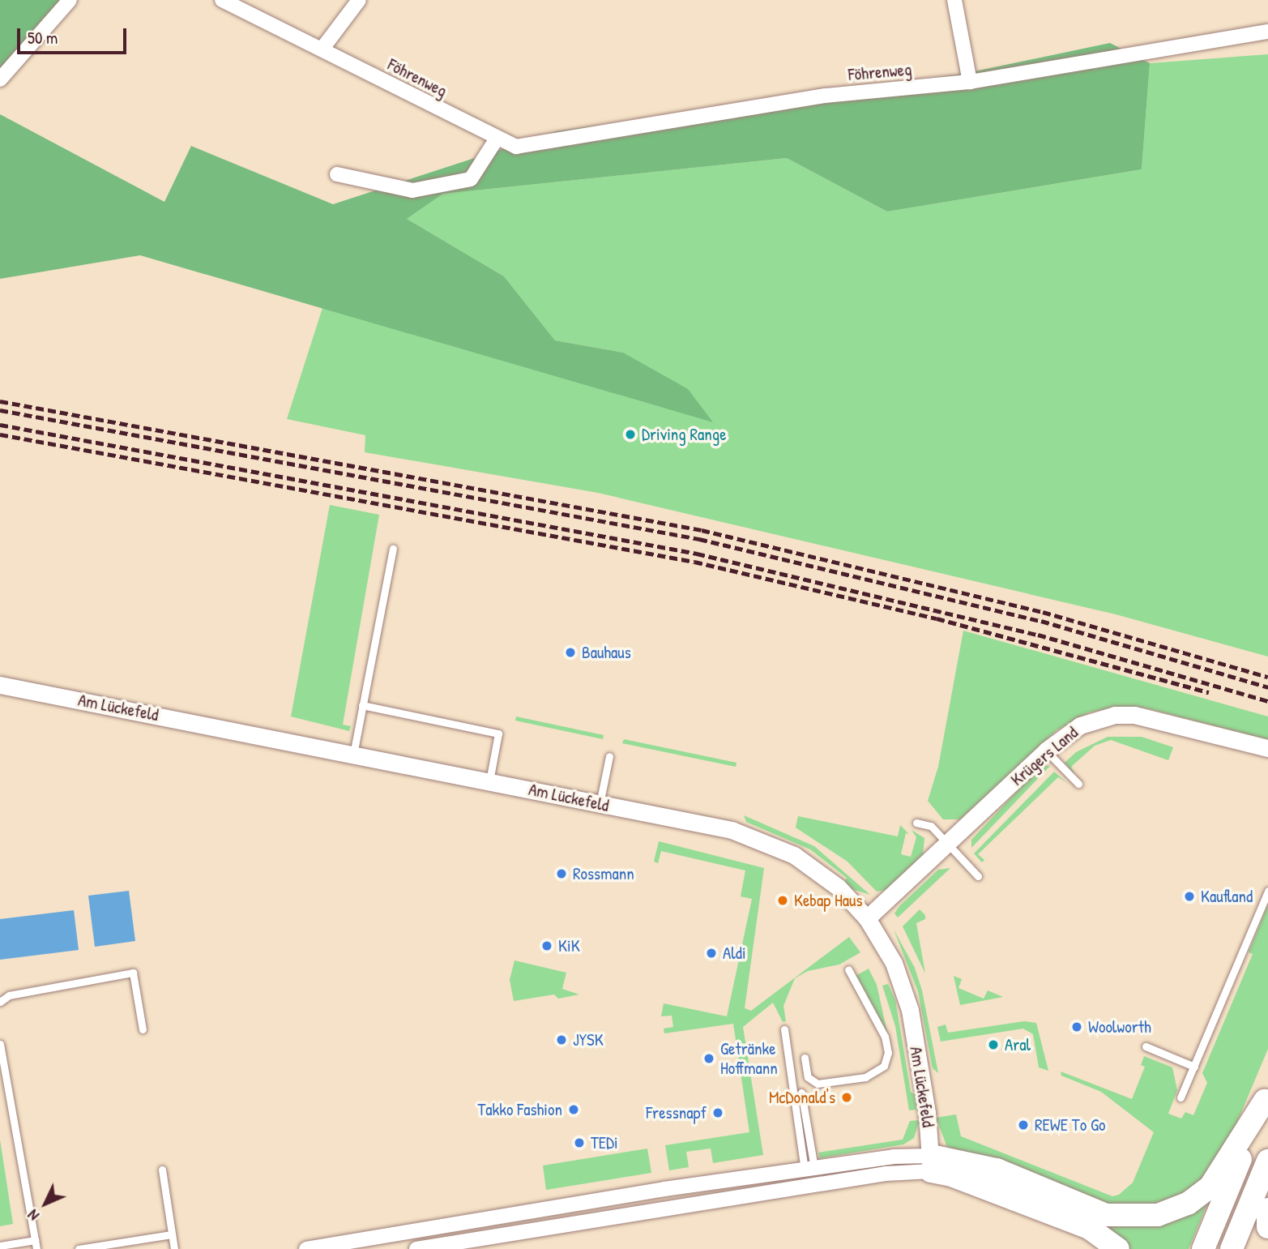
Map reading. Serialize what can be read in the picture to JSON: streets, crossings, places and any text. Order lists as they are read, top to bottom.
{
  "streets": {
    "street": ["Föhrenweg", "Am Lückefeld", "Krügers Land"]
  },
  "crossings": [
    ["Am Lückefeld", "Krügers Land"]
  ],
  "places": [
    "Driving Range",
    "Bauhaus",
    "Rossmann",
    "Kaufland",
    "Kebap Haus",
    "KiK",
    "Aldi",
    "Woolworth",
    "JYSK",
    "Aral",
    "Getränke Hoffmann",
    "McDonald's",
    "Takko Fashion",
    "Fressnapf",
    "REWE To Go",
    "TEDi"
  ],
  "scale_bar": "50 m",
  "north": "bottom left"
}
